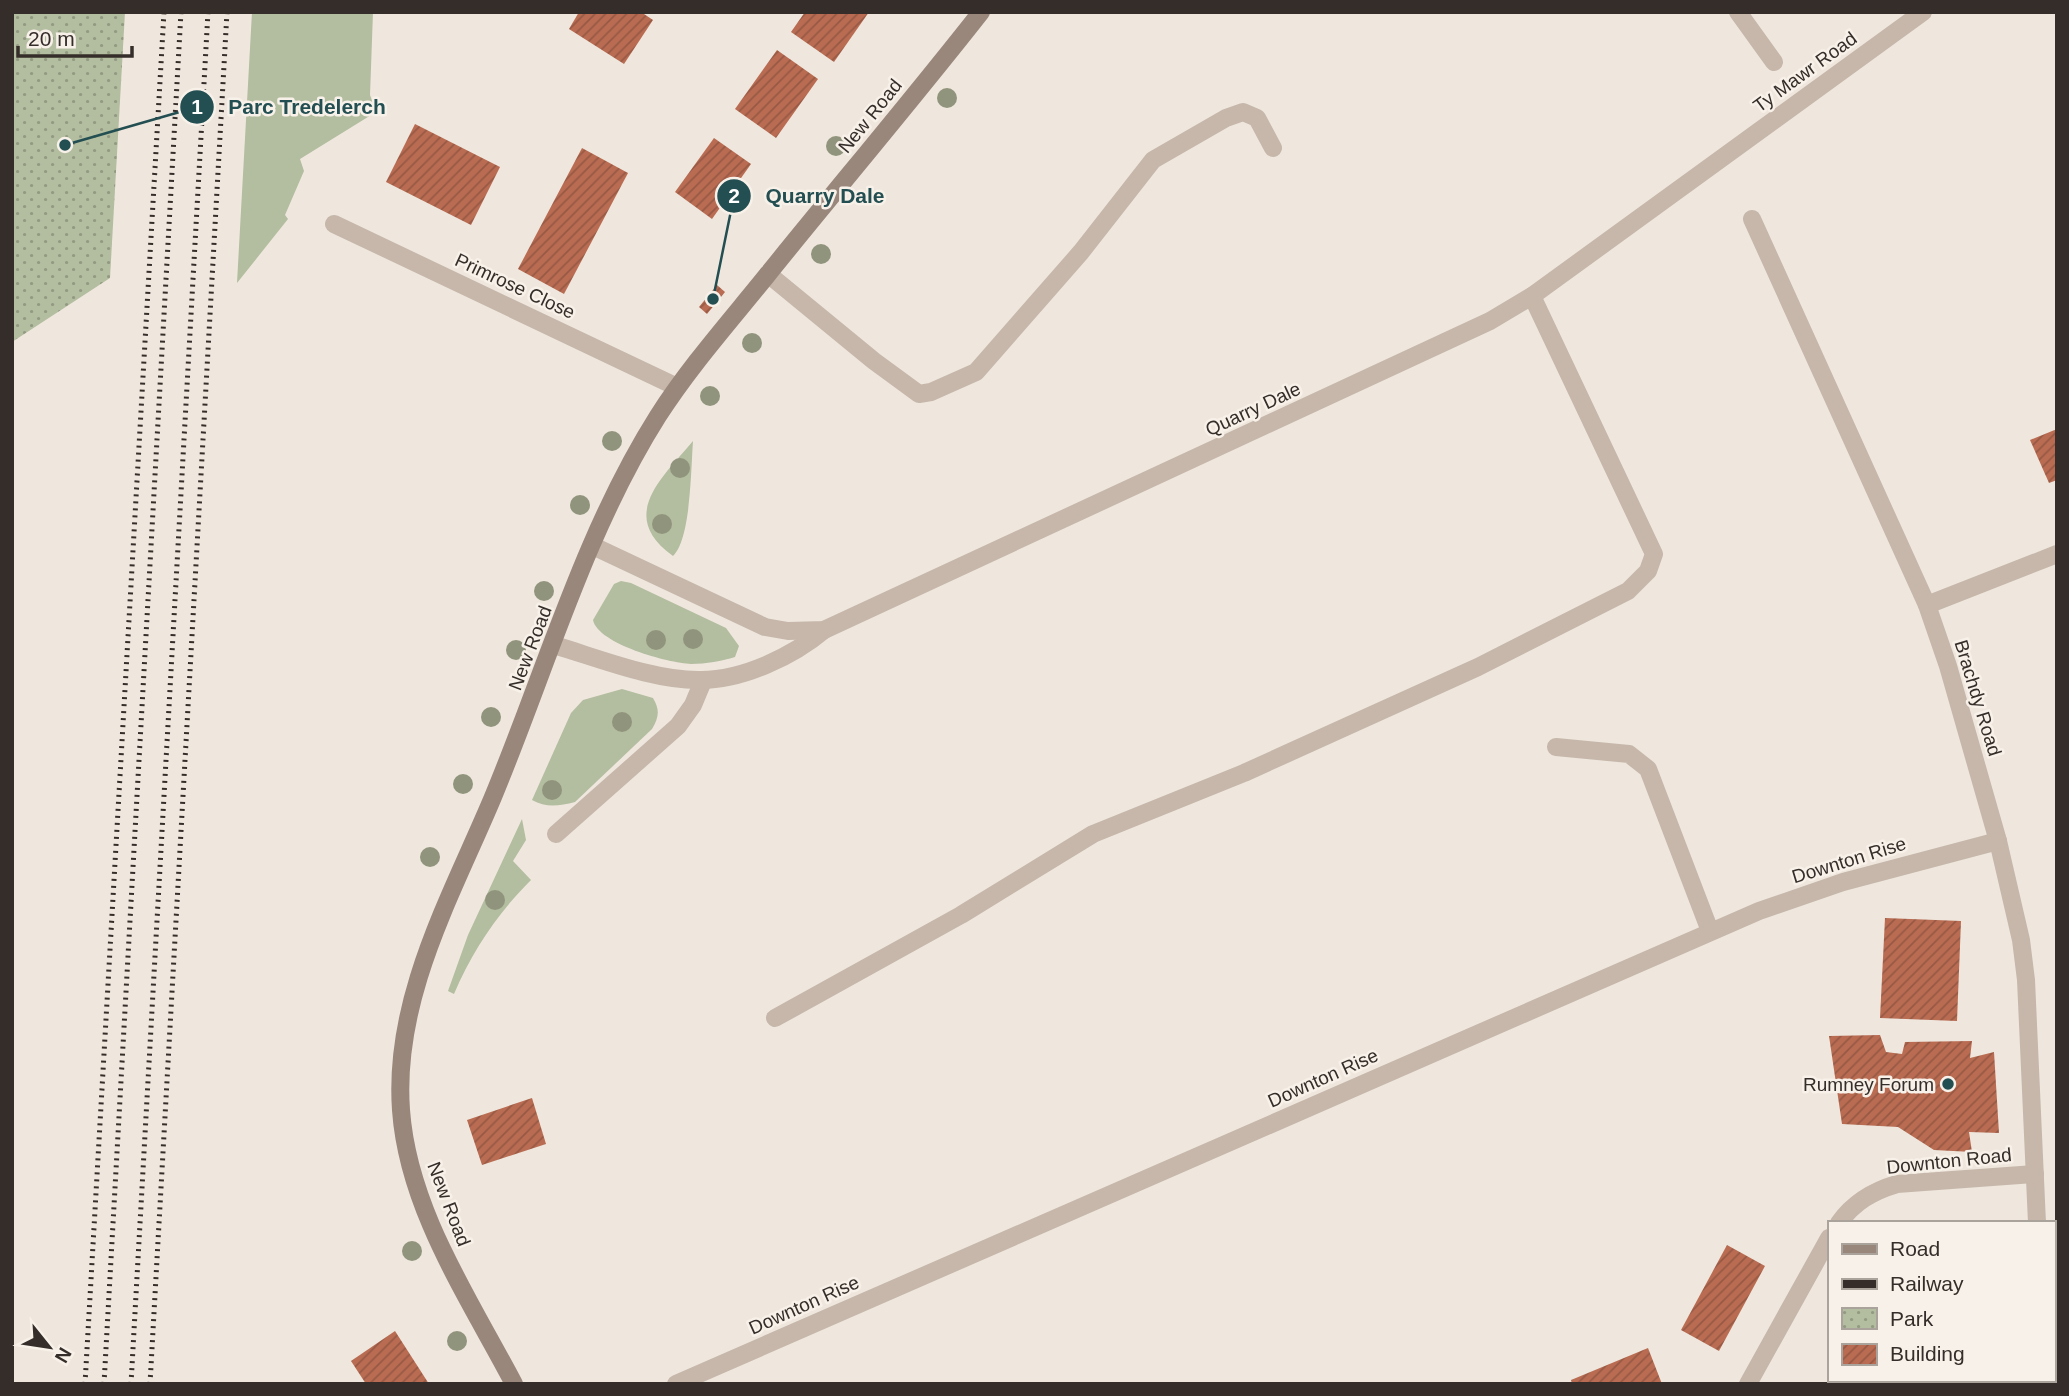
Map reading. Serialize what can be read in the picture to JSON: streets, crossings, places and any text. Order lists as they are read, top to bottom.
{
  "streets": {
    "street": [
      "Ty Mawr Road",
      "New Road",
      "Primrose Close",
      "Quarry Dale",
      "Brachdy Road",
      "Downton Rise",
      "Downton Road"
    ]
  },
  "crossings": [
    ["Ty Mawr Road", "Quarry Dale"],
    ["New Road", "Primrose Close"],
    ["New Road", "Quarry Dale"],
    ["Brachdy Road", "Downton Rise"],
    ["Brachdy Road", "Downton Road"]
  ],
  "places": ["Parc Tredelerch", "Quarry Dale", "Rumney Forum"],
  "legend": [
    "Road",
    "Railway",
    "Park",
    "Building"
  ],
  "scale_bar": "20 m",
  "north": "bottom right"
}
